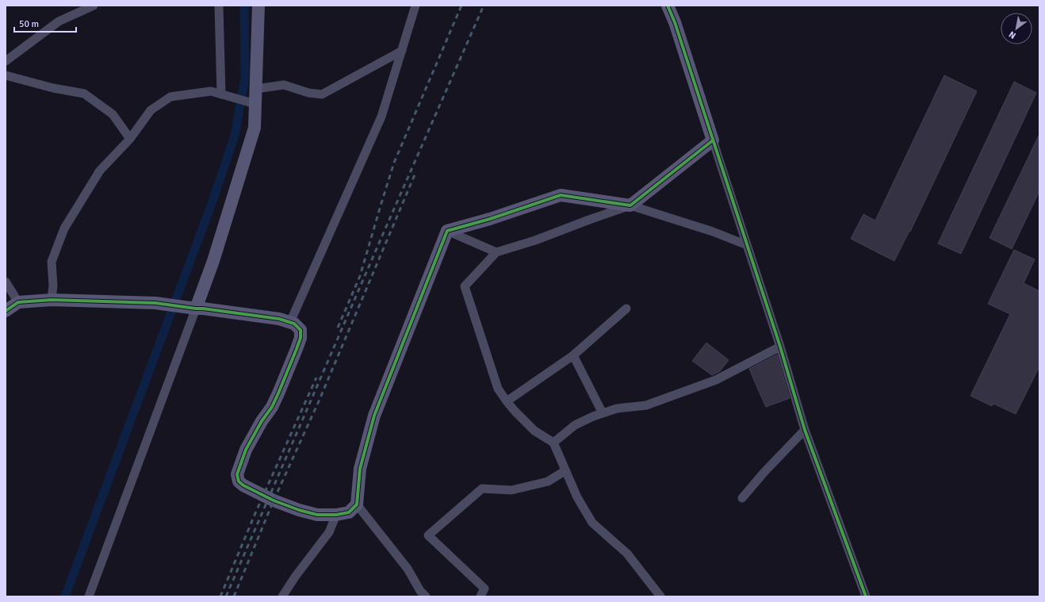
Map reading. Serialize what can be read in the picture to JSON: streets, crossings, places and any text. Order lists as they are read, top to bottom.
{
  "scale_bar": "50 m",
  "north": "bottom left"
}
